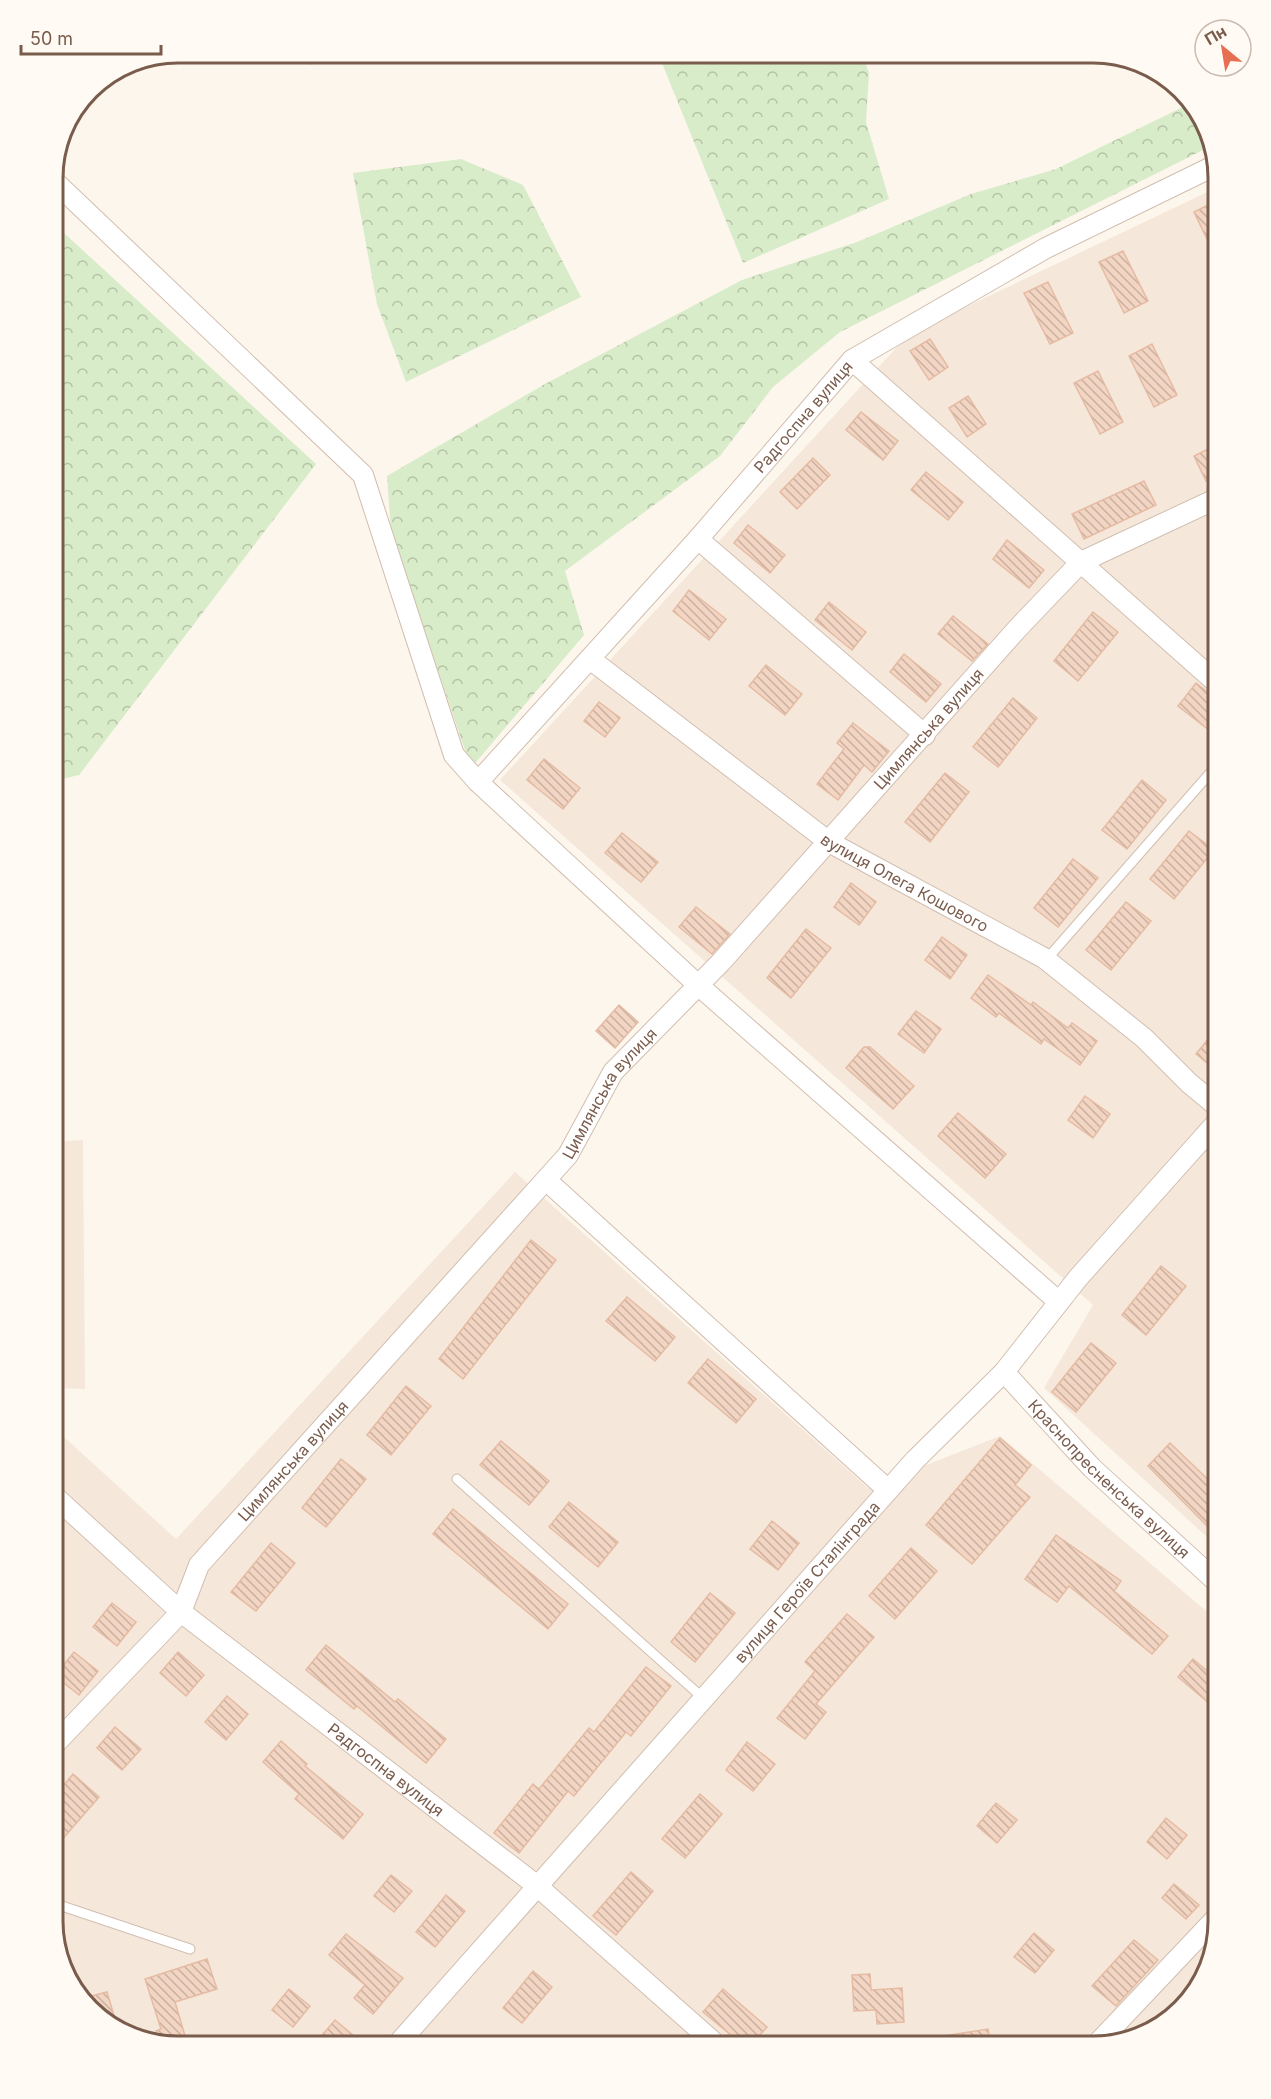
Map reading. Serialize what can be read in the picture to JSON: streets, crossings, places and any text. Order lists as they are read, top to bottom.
{
  "streets": {
    "street": [
      "Радгоспна вулиця",
      "Цимлянська вулиця",
      "вулиця Олега Кошового",
      "Краснопресненська вулиця",
      "вулиця Героїв Сталінграда"
    ]
  },
  "crossings": [
    ["Радгоспна вулиця", "Цимлянська вулиця"],
    ["Радгоспна вулиця", "вулиця Олега Кошового"],
    ["Радгоспна вулиця", "вулиця Героїв Сталінграда"],
    ["Цимлянська вулиця", "вулиця Олега Кошового"],
    ["Краснопресненська вулиця", "вулиця Героїв Сталінграда"]
  ],
  "scale_bar": "50 m",
  "north": "top left"
}
